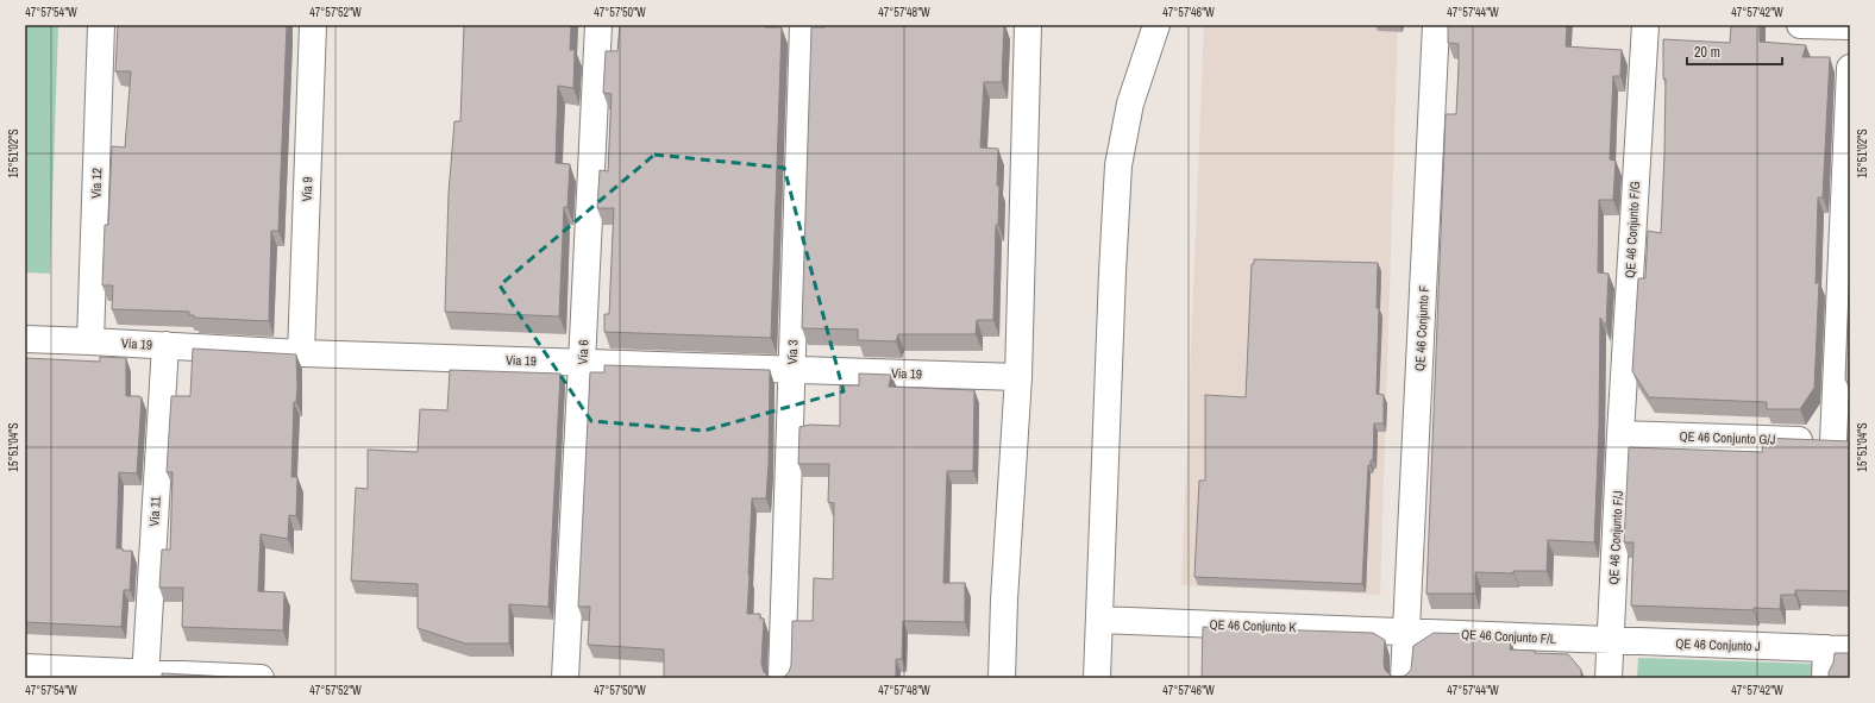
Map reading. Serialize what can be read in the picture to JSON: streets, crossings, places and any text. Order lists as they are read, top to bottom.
{
  "streets": {
    "street": [
      "Via 12",
      "Via 9",
      "QE 46 Conjunto F/G",
      "QE 46 Conjunto F",
      "Via 19",
      "Via 6",
      "Via 3",
      "QE 46 Conjunto G/J",
      "Via 11",
      "QE 46 Conjunto F/J",
      "QE 46 Conjunto K",
      "QE 46 Conjunto F/L",
      "QE 46 Conjunto J"
    ]
  },
  "crossings": [
    ["Via 12", "Via 19"],
    ["Via 9", "Via 19"],
    ["QE 46 Conjunto F/G", "QE 46 Conjunto G/J"],
    ["QE 46 Conjunto F/G", "QE 46 Conjunto F/J"],
    ["QE 46 Conjunto F", "QE 46 Conjunto K"],
    ["QE 46 Conjunto F", "QE 46 Conjunto F/L"],
    ["Via 19", "Via 6"],
    ["Via 19", "Via 3"],
    ["Via 19", "Via 11"],
    ["QE 46 Conjunto G/J", "QE 46 Conjunto F/J"],
    ["QE 46 Conjunto F/J", "QE 46 Conjunto F/L"],
    ["QE 46 Conjunto F/J", "QE 46 Conjunto J"],
    ["QE 46 Conjunto K", "QE 46 Conjunto F/L"],
    ["QE 46 Conjunto F/L", "QE 46 Conjunto J"]
  ],
  "scale_bar": "20 m",
  "coordinates": [
    "47°57'54\"W",
    "47°57'52\"W",
    "47°57'50\"W",
    "47°57'48\"W",
    "47°57'46\"W",
    "47°57'44\"W",
    "47°57'42\"W",
    "15°51'02\"S",
    "15°51'04\"S"
  ]
}
